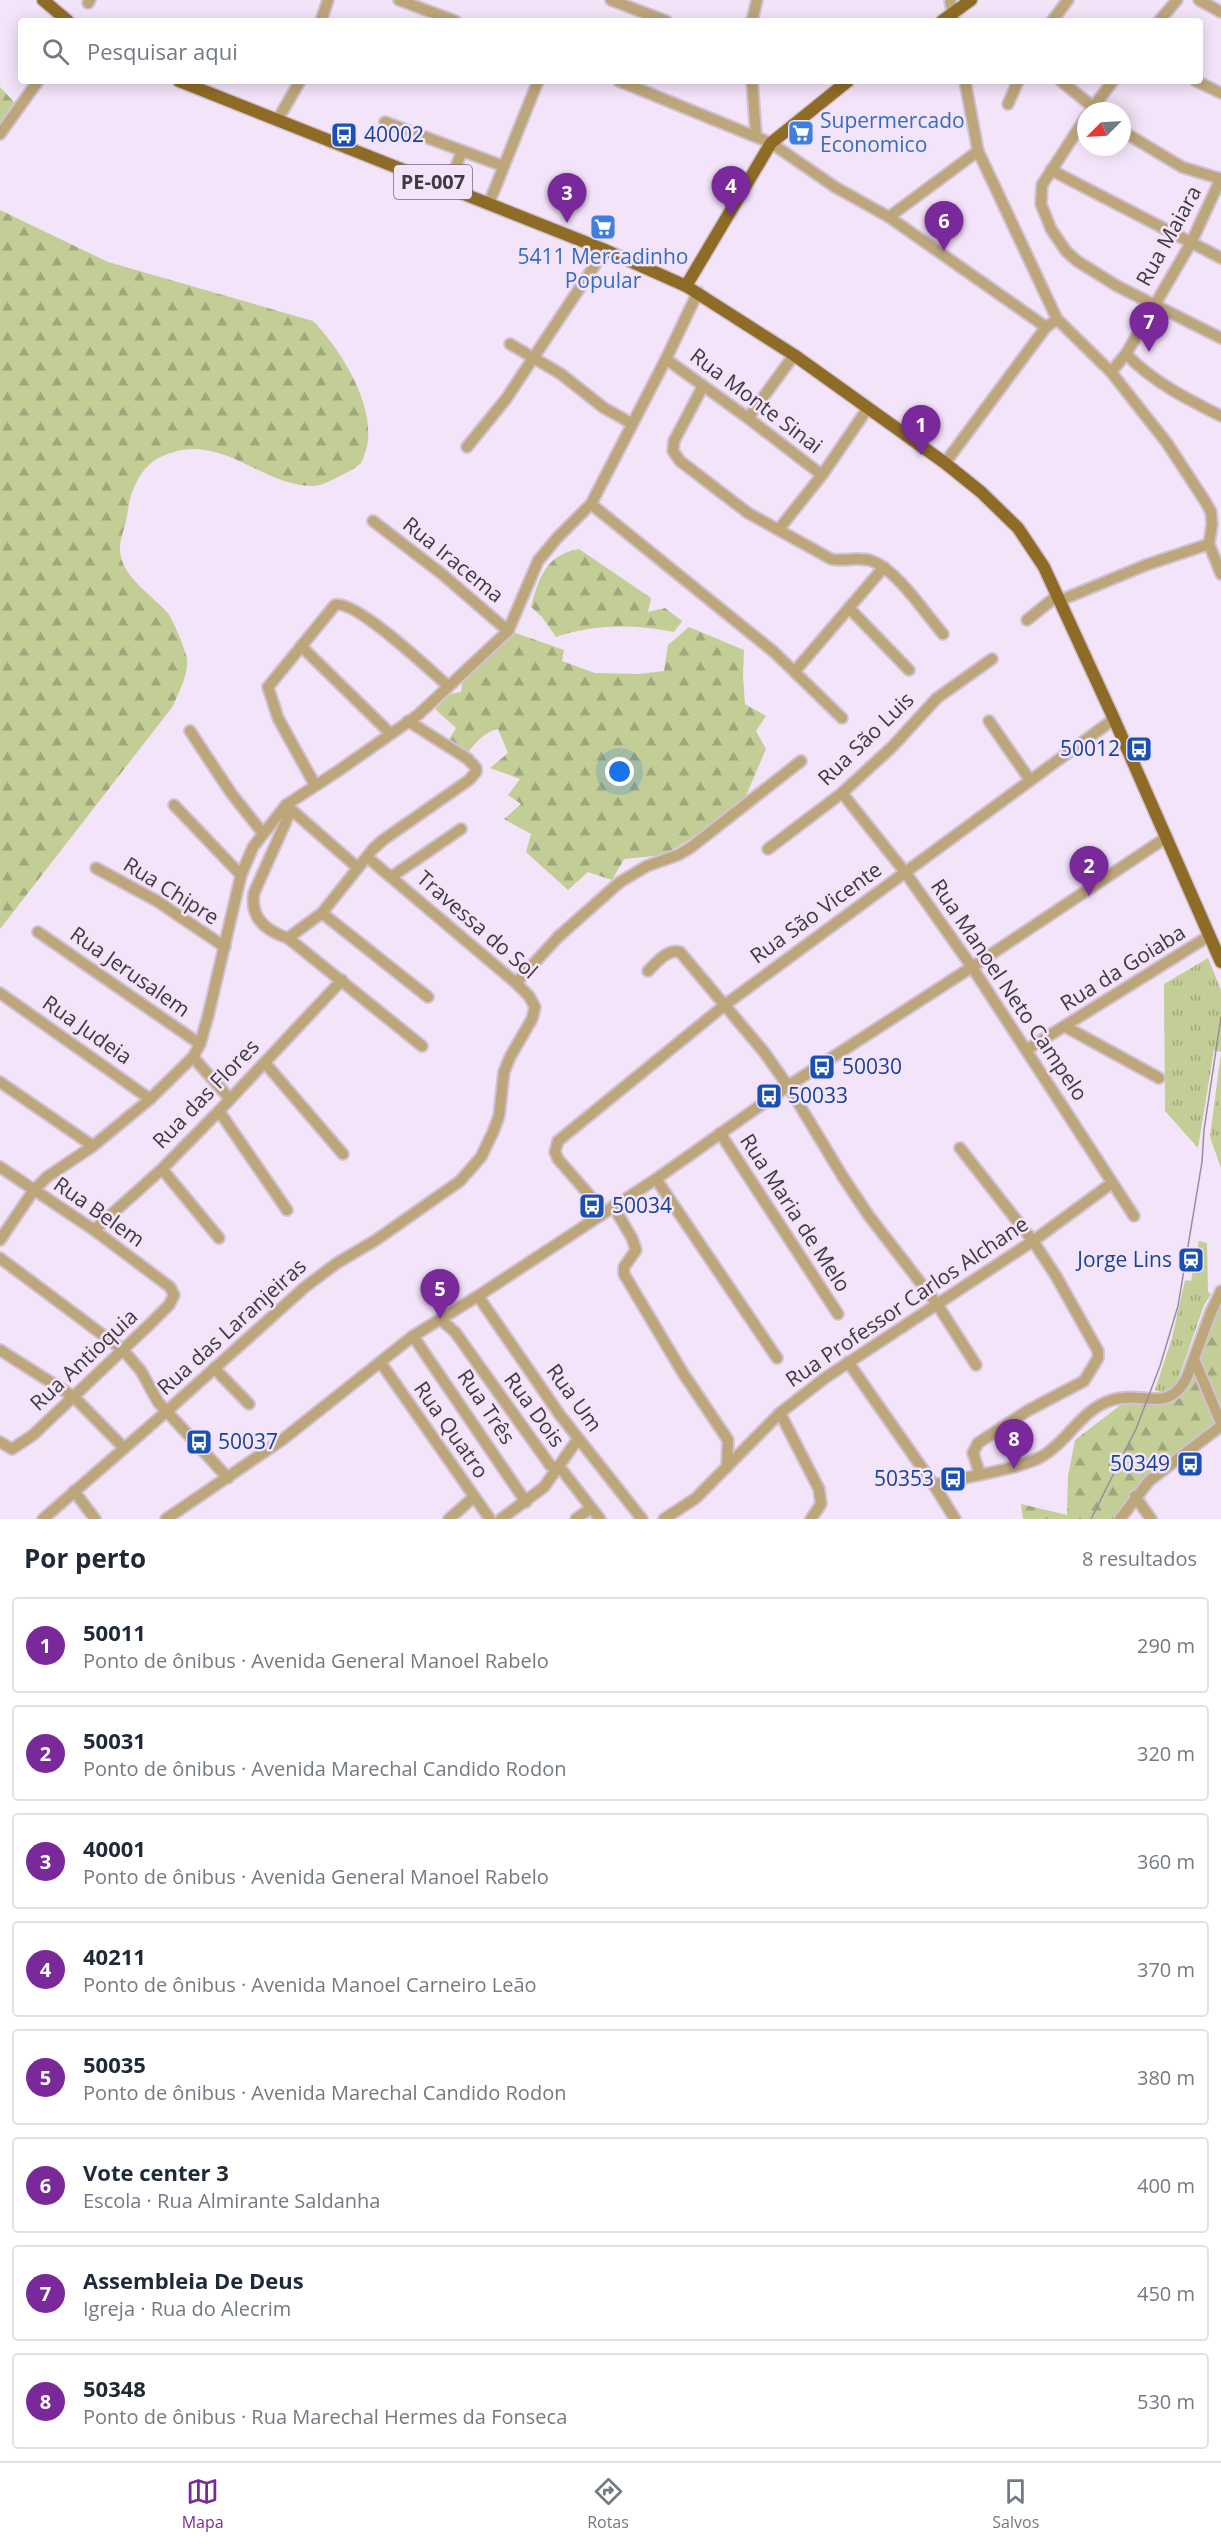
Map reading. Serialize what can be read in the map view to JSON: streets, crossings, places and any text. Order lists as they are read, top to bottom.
{
  "streets": {
    "main road": ["PE-007"],
    "street": [
      "Rua Maiara",
      "Rua Monte Sinai",
      "Rua Iracema",
      "Rua São Luis",
      "Rua Chipre",
      "Rua São Vicente",
      "Travessa do Sol",
      "Rua da Goiaba",
      "Rua Jerusalem",
      "Rua Manoel Neto Campelo",
      "Rua Judeia",
      "Rua das Flores",
      "Rua Belem",
      "Rua Maria de Melo",
      "Rua Professor Carlos Alchane",
      "Rua das Laranjeiras",
      "Rua Antioquia",
      "Rua Um",
      "Rua Três",
      "Rua Dois",
      "Rua Quatro"
    ]
  },
  "crossings": [
    ["PE-007", "Rua São Vicente"],
    ["PE-007", "Rua da Goiaba"],
    ["Rua São Luis", "Rua Manoel Neto Campelo"],
    ["Rua São Vicente", "Rua Manoel Neto Campelo"],
    ["Travessa do Sol", "Rua das Laranjeiras"],
    ["Rua da Goiaba", "Rua Manoel Neto Campelo"],
    ["Rua Manoel Neto Campelo", "Rua Professor Carlos Alchane"],
    ["Rua das Flores", "Rua Belem"],
    ["Rua Belem", "Rua Antioquia"]
  ],
  "places": {
    "supermarket": ["Supermercado Economico", "5411 Mercadinho Popular"],
    "bus stop": [
      "40002",
      "50012",
      "50030",
      "50033",
      "50034",
      "50037",
      "50349",
      "50353"
    ],
    "station": ["Jorge Lins"]
  },
  "north": "bottom left",
  "page": {
    "search": "Pesquisar aqui",
    "pins": [
      "4",
      "3",
      "6",
      "7",
      "1",
      "2",
      "5",
      "8"
    ],
    "heading": ["Por perto", "8 resultados"],
    "list": [
      {
        "mark": "1",
        "name": "50011",
        "note": "Ponto de ônibus · Avenida General Manoel Rabelo",
        "value": "290 m"
      },
      {
        "mark": "2",
        "name": "50031",
        "note": "Ponto de ônibus · Avenida Marechal Candido Rodon",
        "value": "320 m"
      },
      {
        "mark": "3",
        "name": "40001",
        "note": "Ponto de ônibus · Avenida General Manoel Rabelo",
        "value": "360 m"
      },
      {
        "mark": "4",
        "name": "40211",
        "note": "Ponto de ônibus · Avenida Manoel Carneiro Leão",
        "value": "370 m"
      },
      {
        "mark": "5",
        "name": "50035",
        "note": "Ponto de ônibus · Avenida Marechal Candido Rodon",
        "value": "380 m"
      },
      {
        "mark": "6",
        "name": "Vote center 3",
        "note": "Escola · Rua Almirante Saldanha",
        "value": "400 m"
      },
      {
        "mark": "7",
        "name": "Assembleia De Deus",
        "note": "Igreja · Rua do Alecrim",
        "value": "450 m"
      },
      {
        "mark": "8",
        "name": "50348",
        "note": "Ponto de ônibus · Rua Marechal Hermes da Fonseca",
        "value": "530 m"
      }
    ],
    "nav": ["Mapa", "Rotas", "Salvos"]
  }
}
